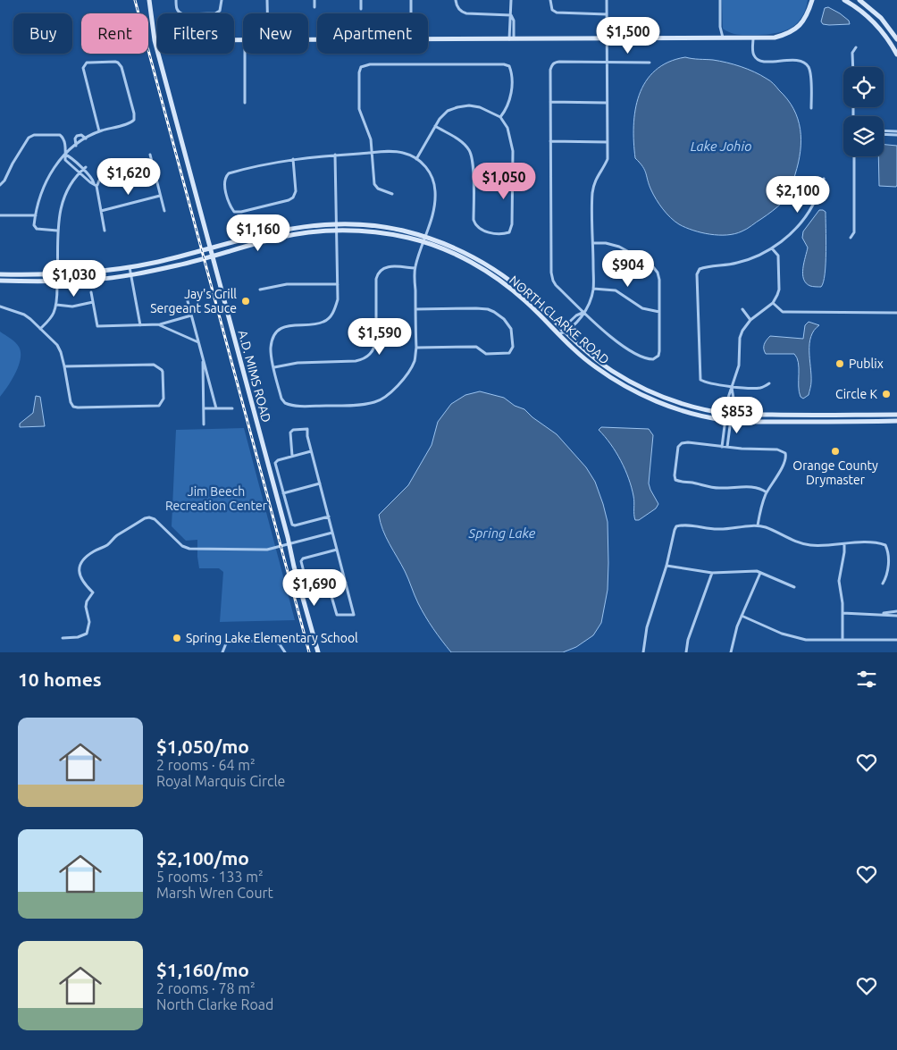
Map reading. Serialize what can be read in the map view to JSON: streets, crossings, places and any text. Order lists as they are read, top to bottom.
{
  "streets": {
    "street": ["NORTH CLARKE ROAD", "A.D. MIMS ROAD"]
  },
  "crossings": [
    ["NORTH CLARKE ROAD", "A.D. MIMS ROAD"]
  ],
  "water": ["Lake Johio", "Spring Lake"],
  "parks": ["Jim Beech Recreation Center"],
  "places": [
    "Jay's Grill Sergeant Sauce",
    "Publix",
    "Circle K",
    "Orange County Drymaster",
    "Spring Lake Elementary School"
  ],
  "page": {
    "chip": [
      "Buy",
      "Rent",
      "Filters",
      "New",
      "Apartment"
    ],
    "price": [
      "$1,500",
      "$1,620",
      "$1,050",
      "$2,100",
      "$1,160",
      "$904",
      "$1,030",
      "$1,590",
      "$853",
      "$1,690"
    ],
    "heading": "10 homes",
    "list": [
      {
        "name": "$1,050/mo",
        "note": "2 rooms · 64 m² · Royal Marquis Circle"
      },
      {
        "name": "$2,100/mo",
        "note": "5 rooms · 133 m² · Marsh Wren Court"
      },
      {
        "name": "$1,160/mo",
        "note": "2 rooms · 78 m² · North Clarke Road"
      }
    ]
  }
}
